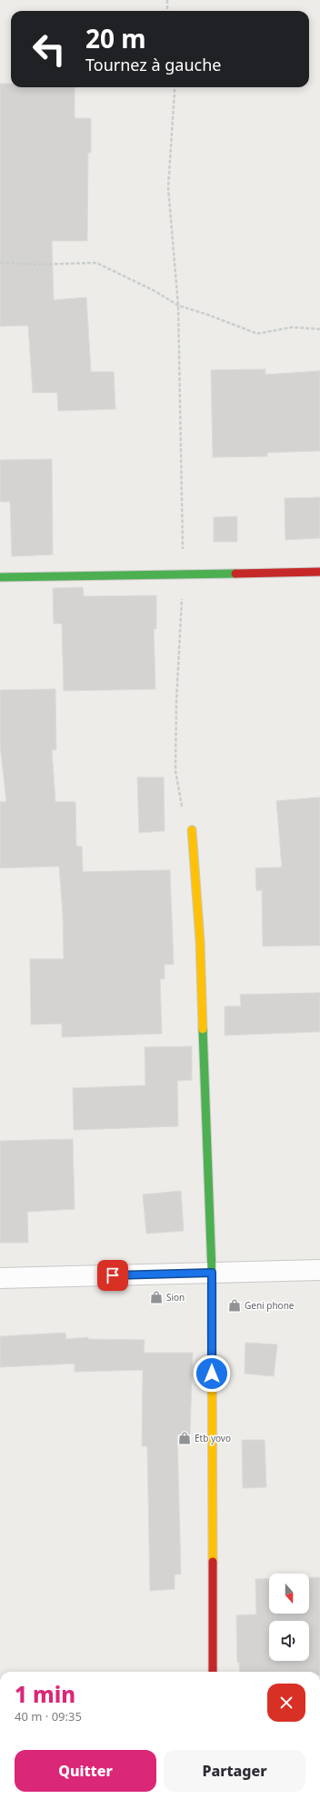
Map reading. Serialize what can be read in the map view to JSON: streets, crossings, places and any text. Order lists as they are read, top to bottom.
{
  "places": {
    "shop": ["Sion", "Geni phone", "Etb yovo"]
  },
  "north": "bottom",
  "page": {
    "turn": ["20 m", "Tournez à gauche"],
    "heading": ["1 min", "40 m · 09:35"],
    "buttons": ["Quitter", "Partager"]
  }
}
